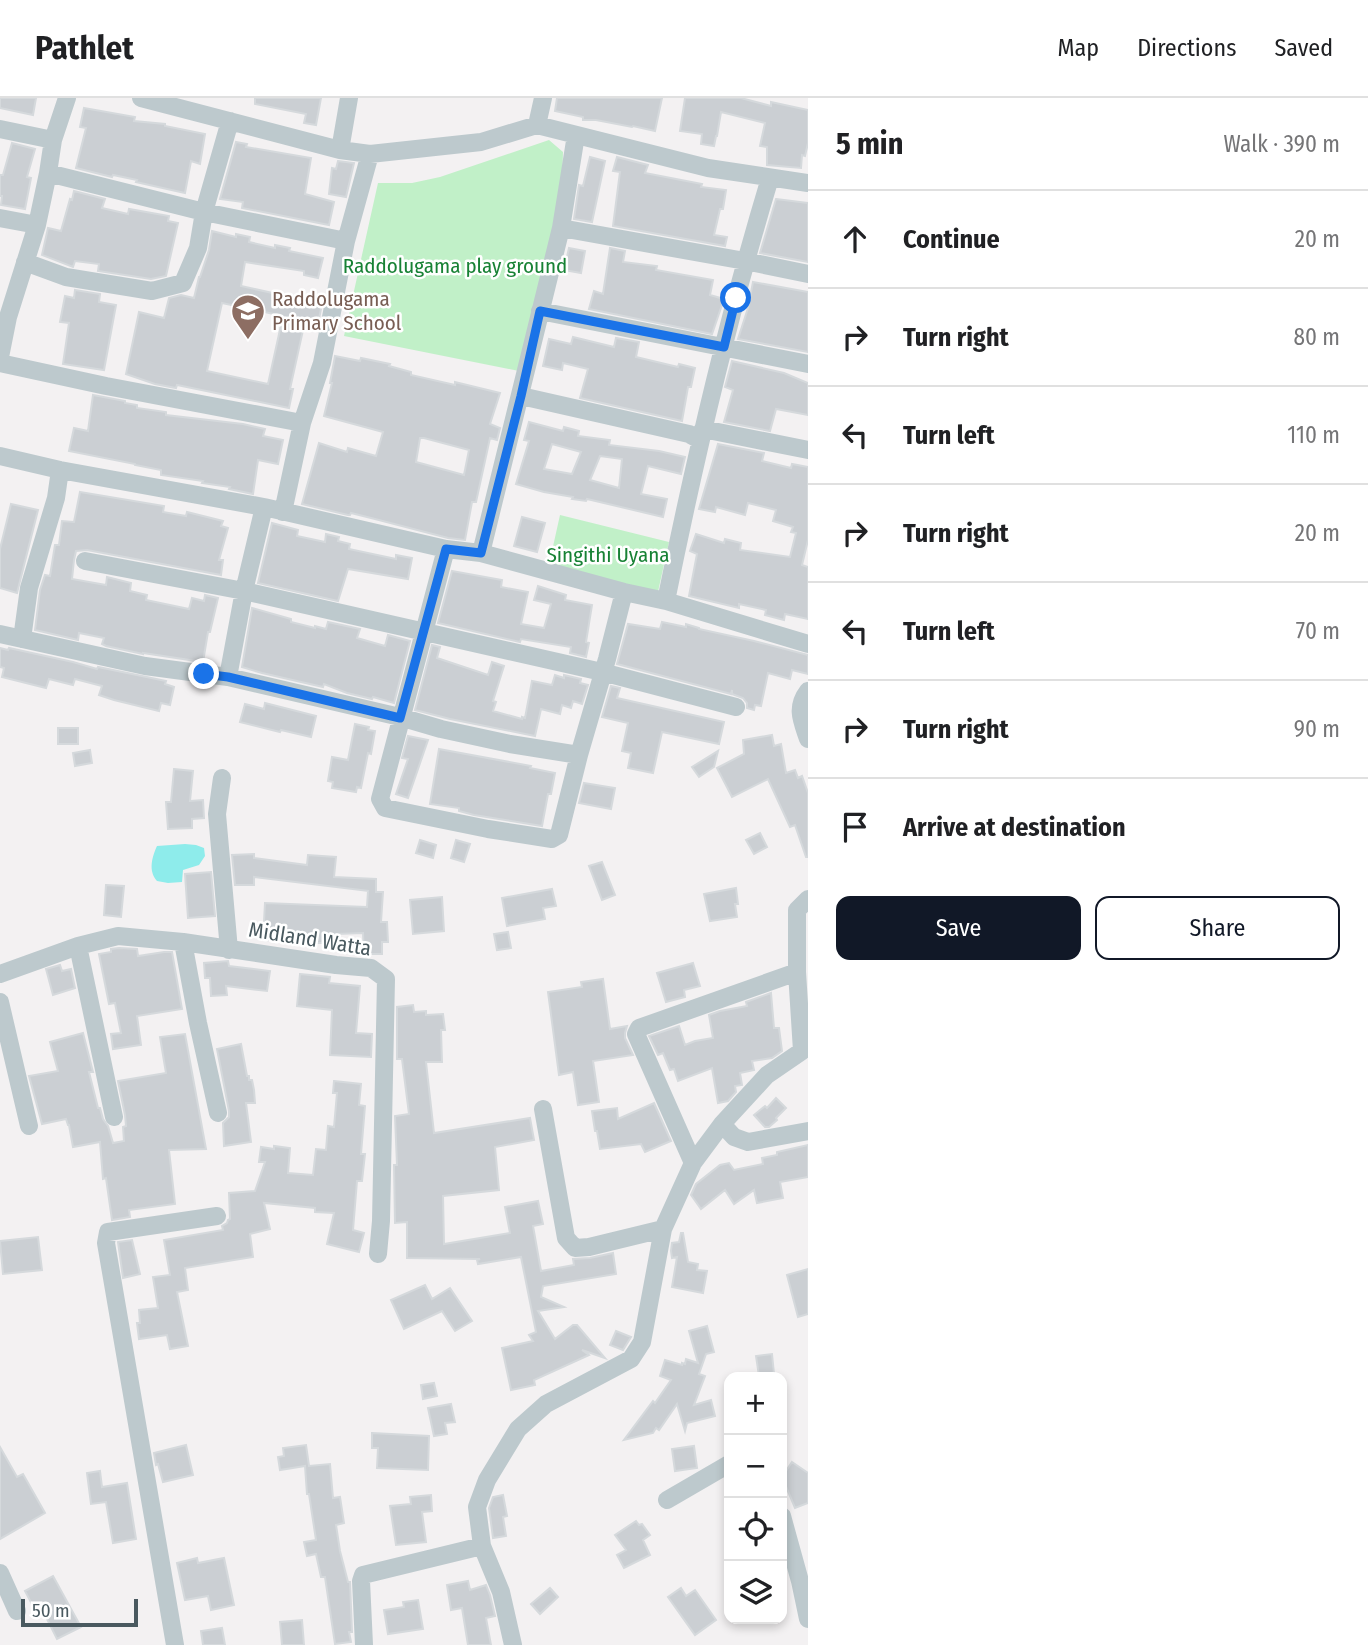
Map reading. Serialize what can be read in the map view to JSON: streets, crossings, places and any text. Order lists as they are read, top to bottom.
{
  "streets": {
    "street": ["Midland Watta"]
  },
  "parks": ["Raddolugama play ground", "Singithi Uyana"],
  "places": {
    "school or university": ["Raddolugama Primary School"]
  },
  "scale_bar": "50 m",
  "page": {
    "header": "Pathlet",
    "nav": ["Map", "Directions", "Saved"],
    "heading": ["5 min", "Walk · 390 m"],
    "list": [
      ["Continue", "20 m"],
      ["Turn right", "80 m"],
      ["Turn left", "110 m"],
      ["Turn right", "20 m"],
      ["Turn left", "70 m"],
      ["Turn right", "90 m"],
      "Arrive at destination"
    ],
    "buttons": ["Save", "Share"],
    "map_buttons": ["+", "−"],
    "scale": "50 m"
  }
}
